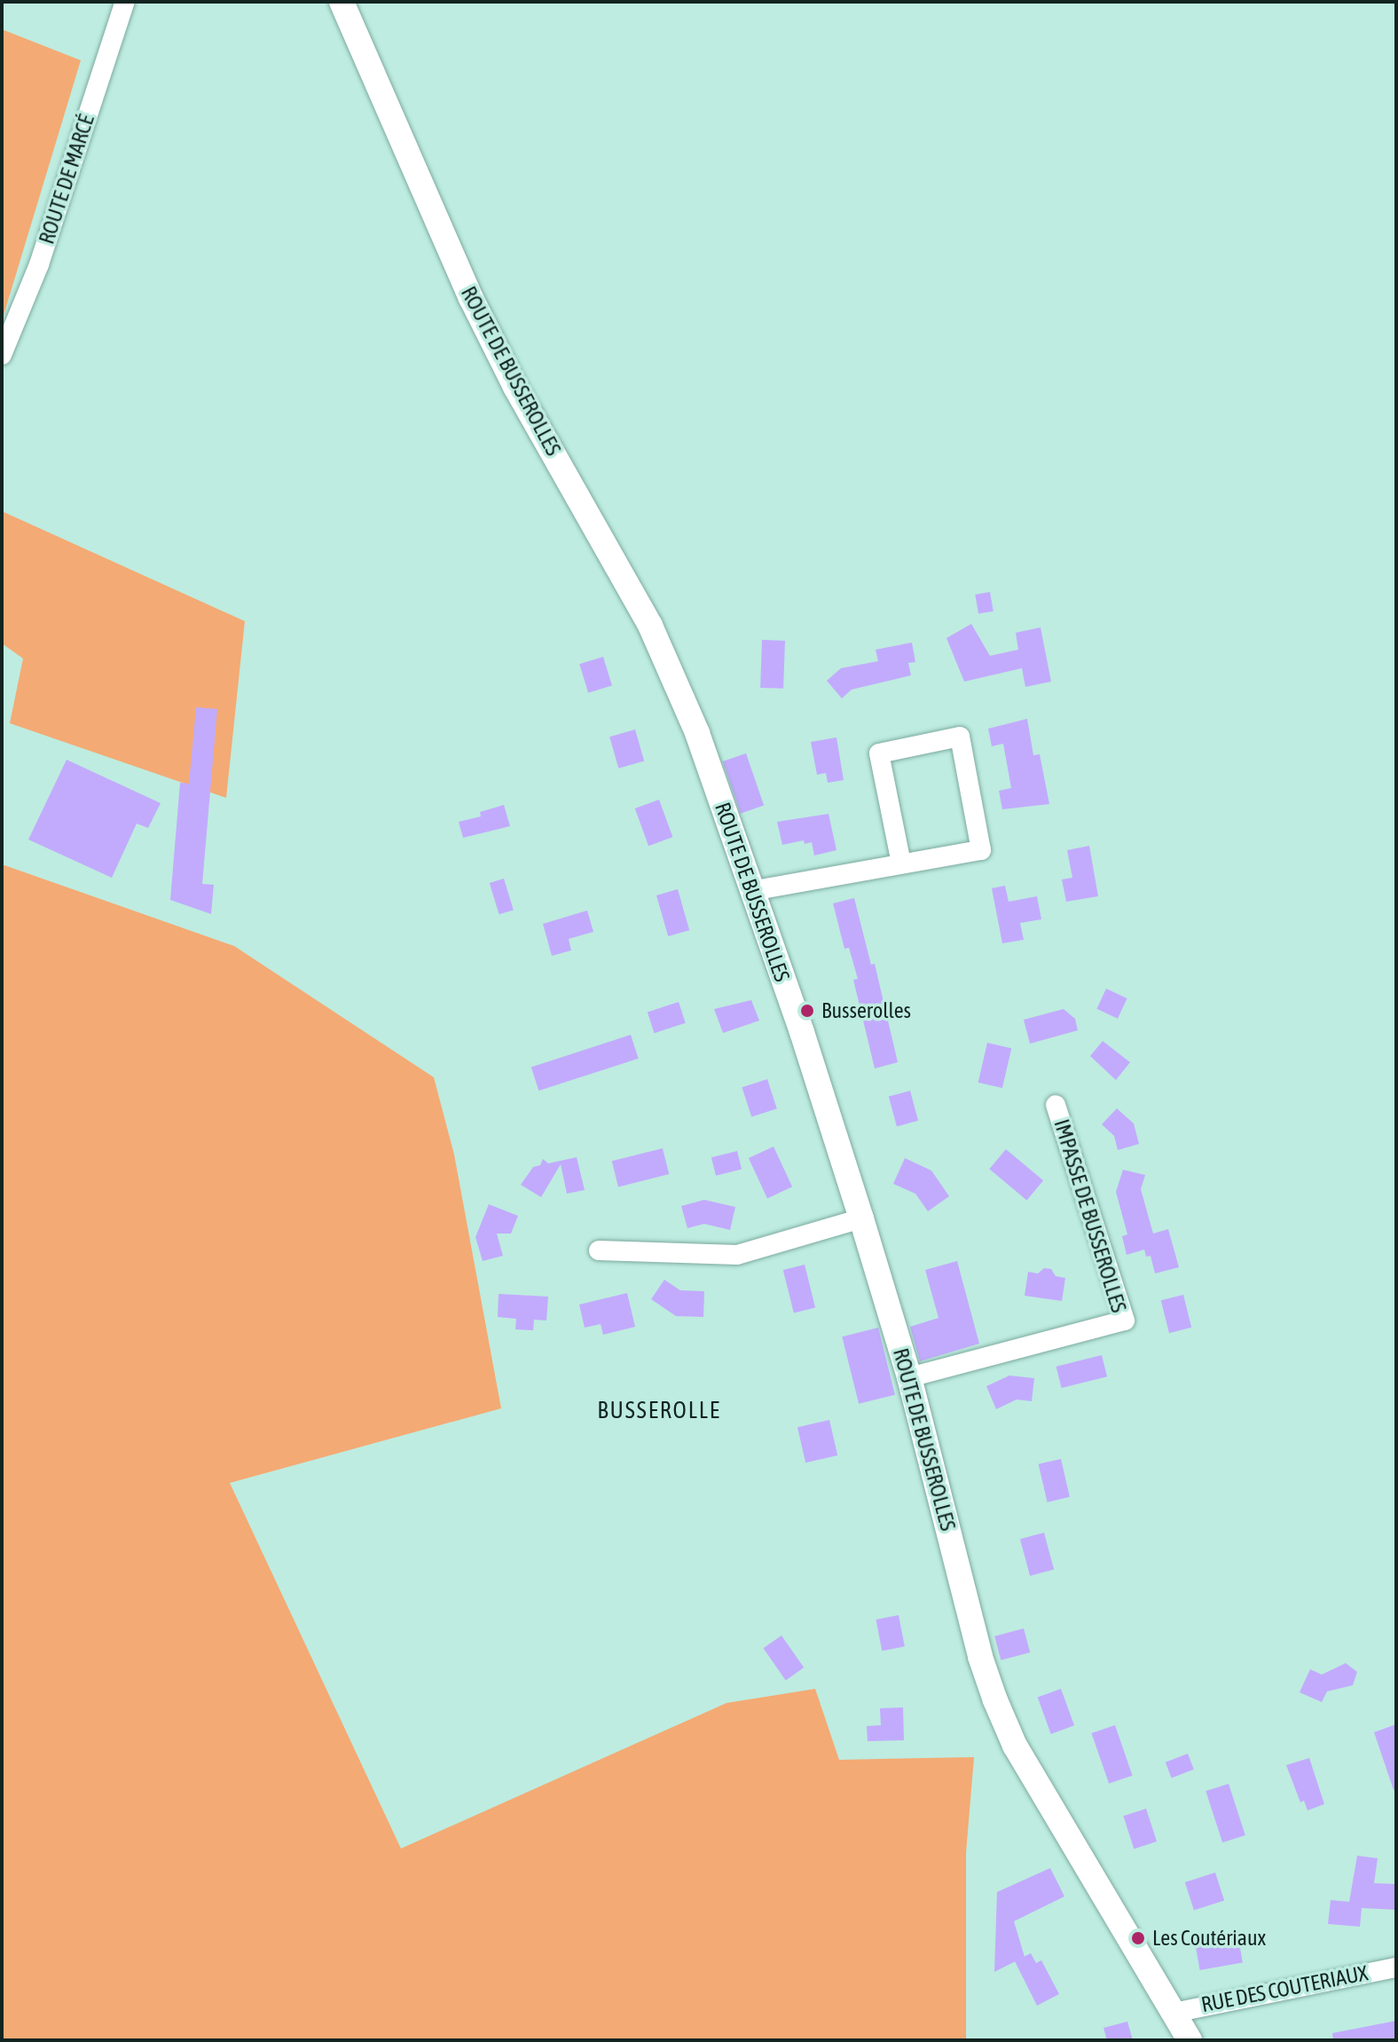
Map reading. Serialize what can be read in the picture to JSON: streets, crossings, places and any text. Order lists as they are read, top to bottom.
{
  "streets": {
    "main road": ["ROUTE DE BUSSEROLLES"],
    "street": ["ROUTE DE MARCÉ", "IMPASSE DE BUSSEROLLES", "RUE DES COUTERIAUX"]
  },
  "crossings": [
    ["ROUTE DE BUSSEROLLES", "IMPASSE DE BUSSEROLLES"],
    ["ROUTE DE BUSSEROLLES", "RUE DES COUTERIAUX"]
  ],
  "districts": ["BUSSEROLLE"],
  "places": ["Busserolles", "Les Coutériaux"]
}
